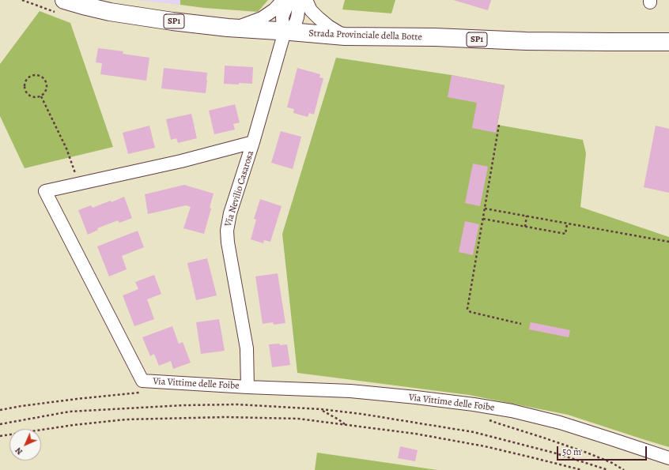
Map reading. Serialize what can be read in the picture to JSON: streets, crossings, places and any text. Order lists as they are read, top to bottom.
{
  "streets": {
    "main road": ["SP1", "Strada Provinciale della Botte"],
    "street": ["Via Nevilio Casarosa", "Via Vittime delle Foibe"]
  },
  "crossings": [
    ["Strada Provinciale della Botte", "Via Nevilio Casarosa"],
    ["Via Nevilio Casarosa", "Via Vittime delle Foibe"]
  ],
  "scale_bar": "50 m",
  "north": "bottom left"
}
